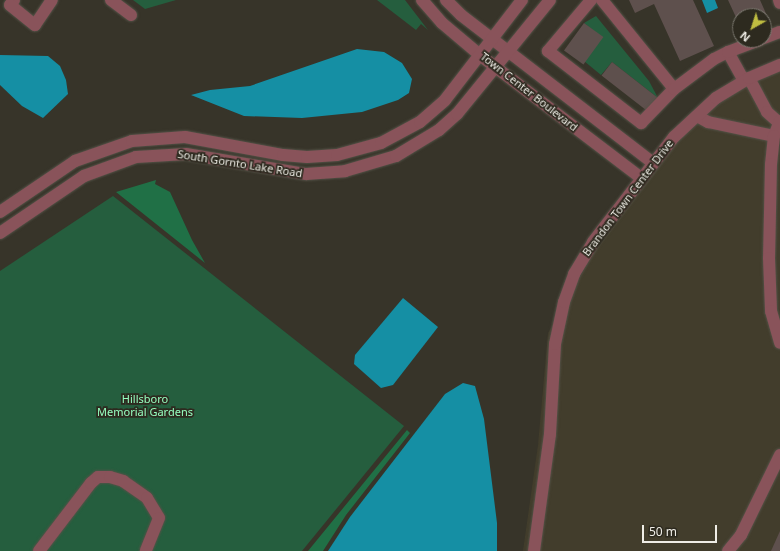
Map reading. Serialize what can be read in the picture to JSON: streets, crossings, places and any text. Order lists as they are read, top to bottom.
{
  "streets": {
    "street": ["Town Center Boulevard", "South Gornto Lake Road", "Brandon Town Center Drive"]
  },
  "crossings": [
    ["Town Center Boulevard", "South Gornto Lake Road"],
    ["Town Center Boulevard", "Brandon Town Center Drive"]
  ],
  "parks": ["Hillsboro Memorial Gardens"],
  "scale_bar": "50 m",
  "north": "bottom left"
}
